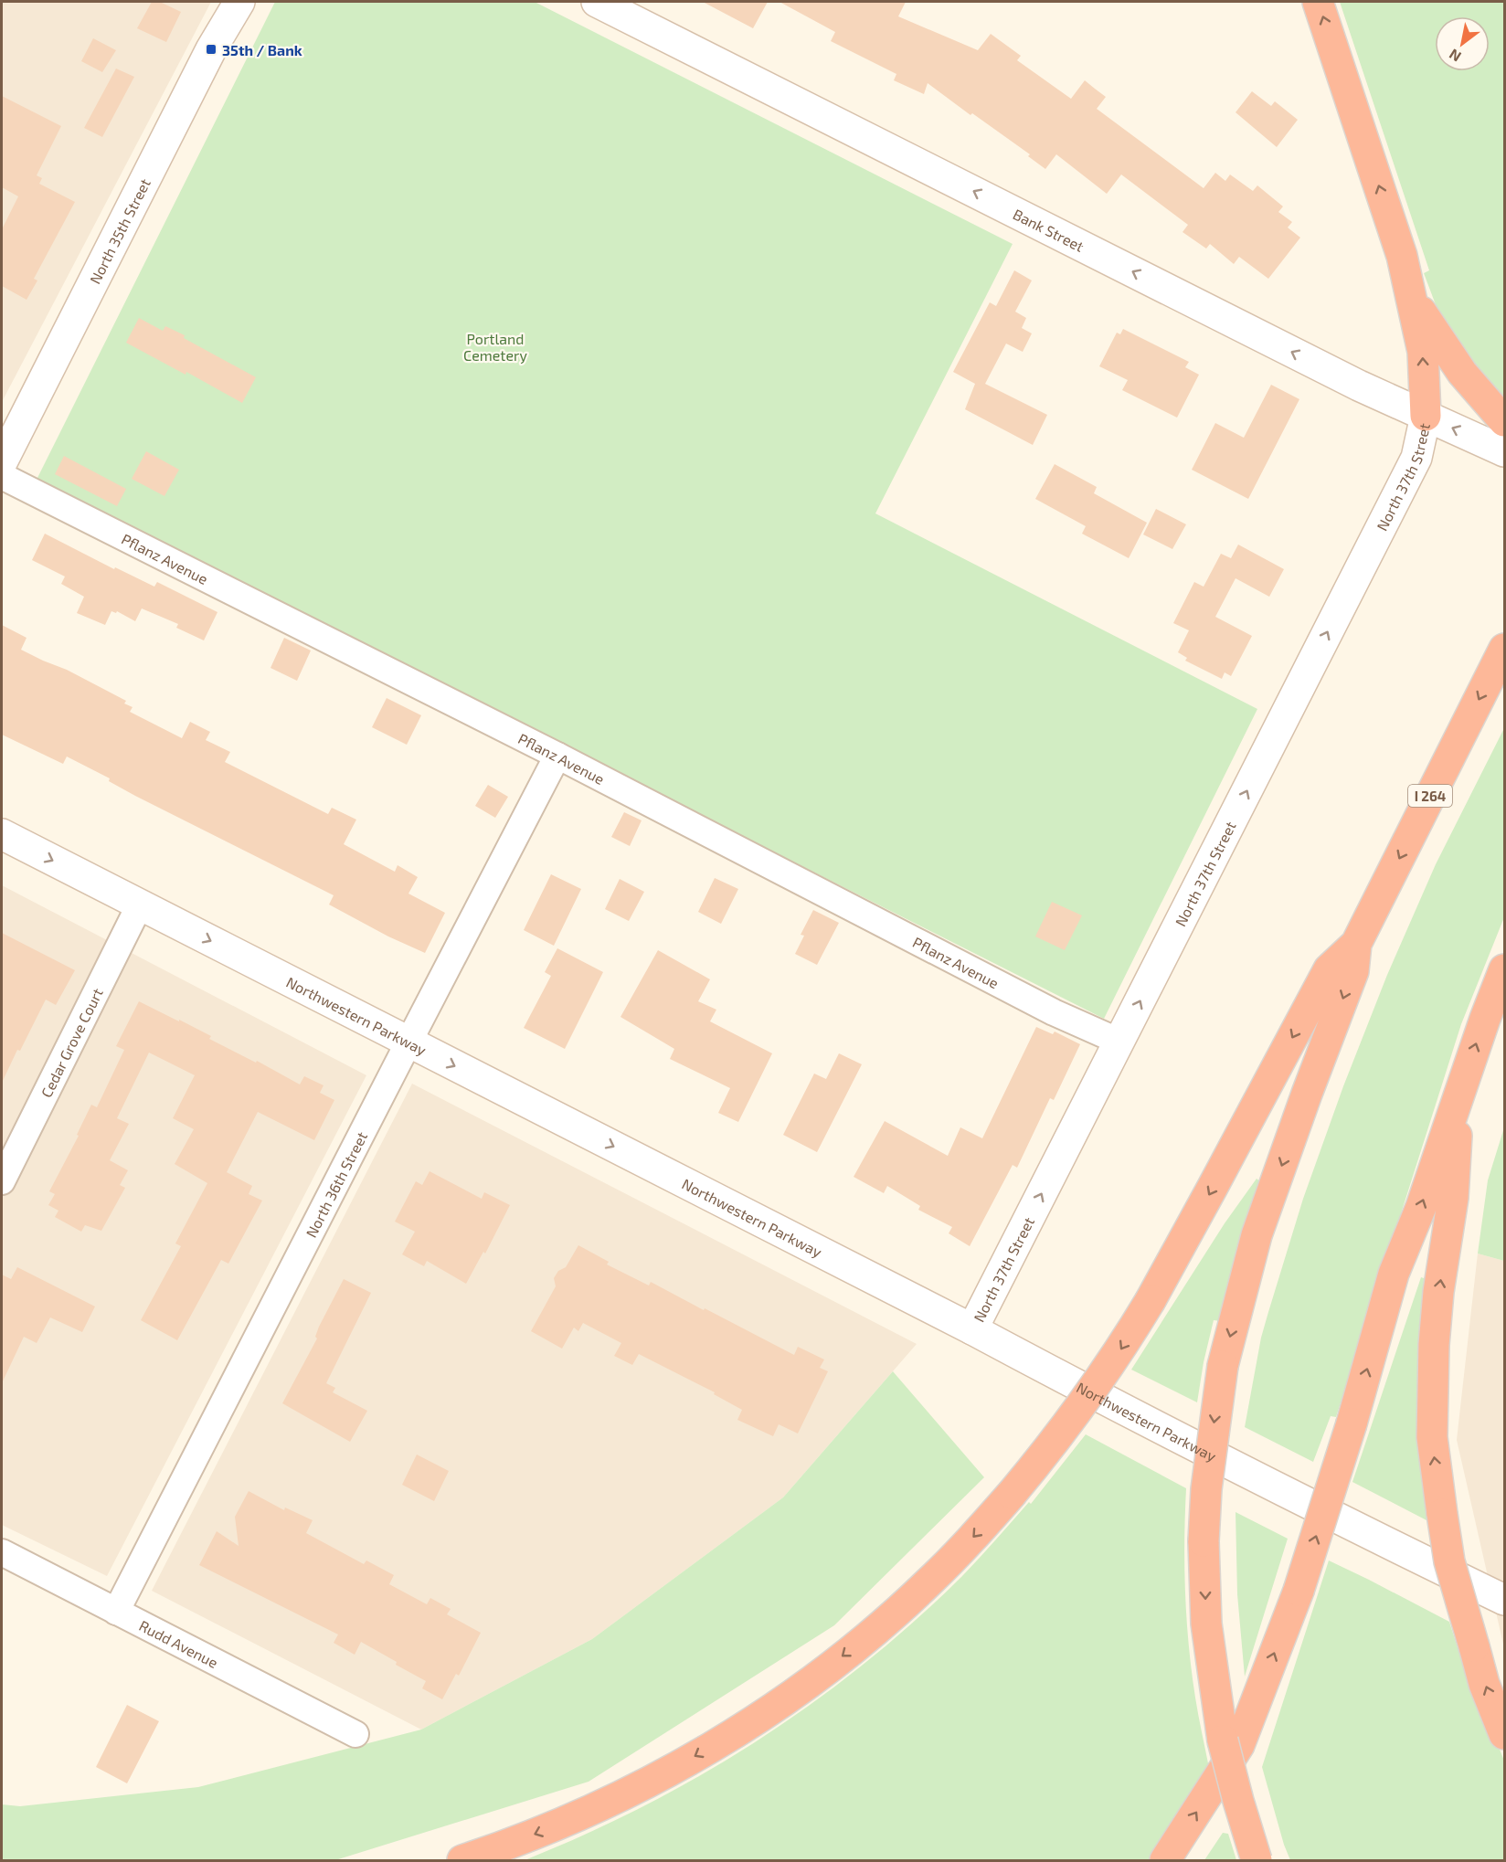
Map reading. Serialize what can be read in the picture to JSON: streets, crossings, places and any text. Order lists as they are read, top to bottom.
{
  "streets": {
    "highway": ["I 264"],
    "street": [
      "Bank Street",
      "North 35th Street",
      "North 37th Street",
      "Pflanz Avenue",
      "Northwestern Parkway",
      "Cedar Grove Court",
      "North 36th Street",
      "Rudd Avenue"
    ]
  },
  "crossings": [
    ["Bank Street", "North 37th Street"],
    ["North 37th Street", "Pflanz Avenue"],
    ["North 37th Street", "Northwestern Parkway"],
    ["Pflanz Avenue", "North 36th Street"],
    ["Northwestern Parkway", "Cedar Grove Court"],
    ["Northwestern Parkway", "North 36th Street"],
    ["North 36th Street", "Rudd Avenue"]
  ],
  "one_way": ["Bank Street", "North 37th Street", "Northwestern Parkway"],
  "parks": ["Portland Cemetery"],
  "places": {
    "transit": ["35th / Bank"]
  },
  "north": "bottom left"
}
